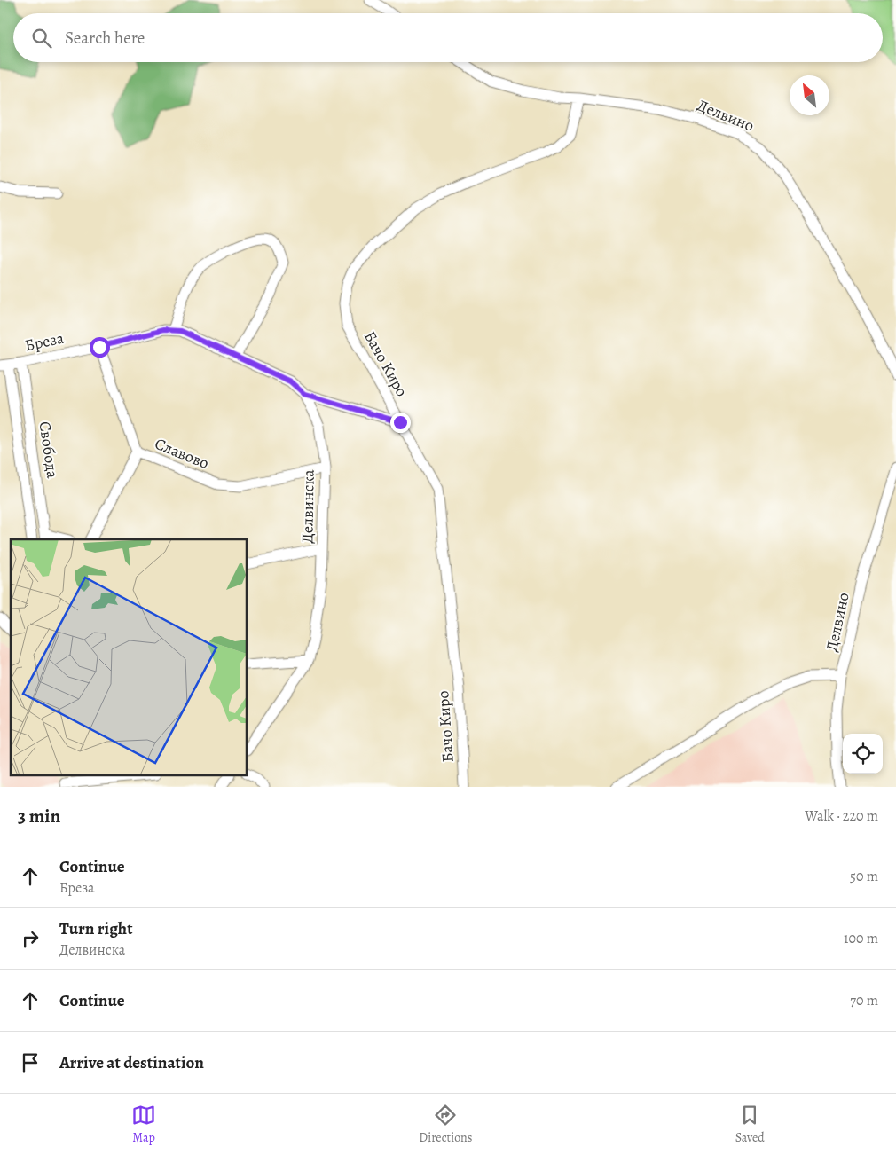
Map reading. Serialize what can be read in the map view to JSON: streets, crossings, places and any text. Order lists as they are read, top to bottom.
{
  "streets": {
    "street": [
      "Делвино",
      "Бреза",
      "Бачо Киро",
      "Свобода",
      "Славово",
      "Делвинска"
    ]
  },
  "crossings": [
    ["Делвино", "Бачо Киро"],
    ["Бреза", "Свобода"],
    ["Бреза", "Славово"],
    ["Бреза", "Делвинска"],
    ["Славово", "Делвинска"]
  ],
  "north": "top left",
  "page": {
    "search": "Search here",
    "heading": ["3 min", "Walk · 220 m"],
    "list": [
      ["Continue", "Бреза", "50 m"],
      ["Turn right", "Делвинска", "100 m"],
      ["Continue", "70 m"],
      "Arrive at destination"
    ],
    "nav": ["Map", "Directions", "Saved"]
  }
}
